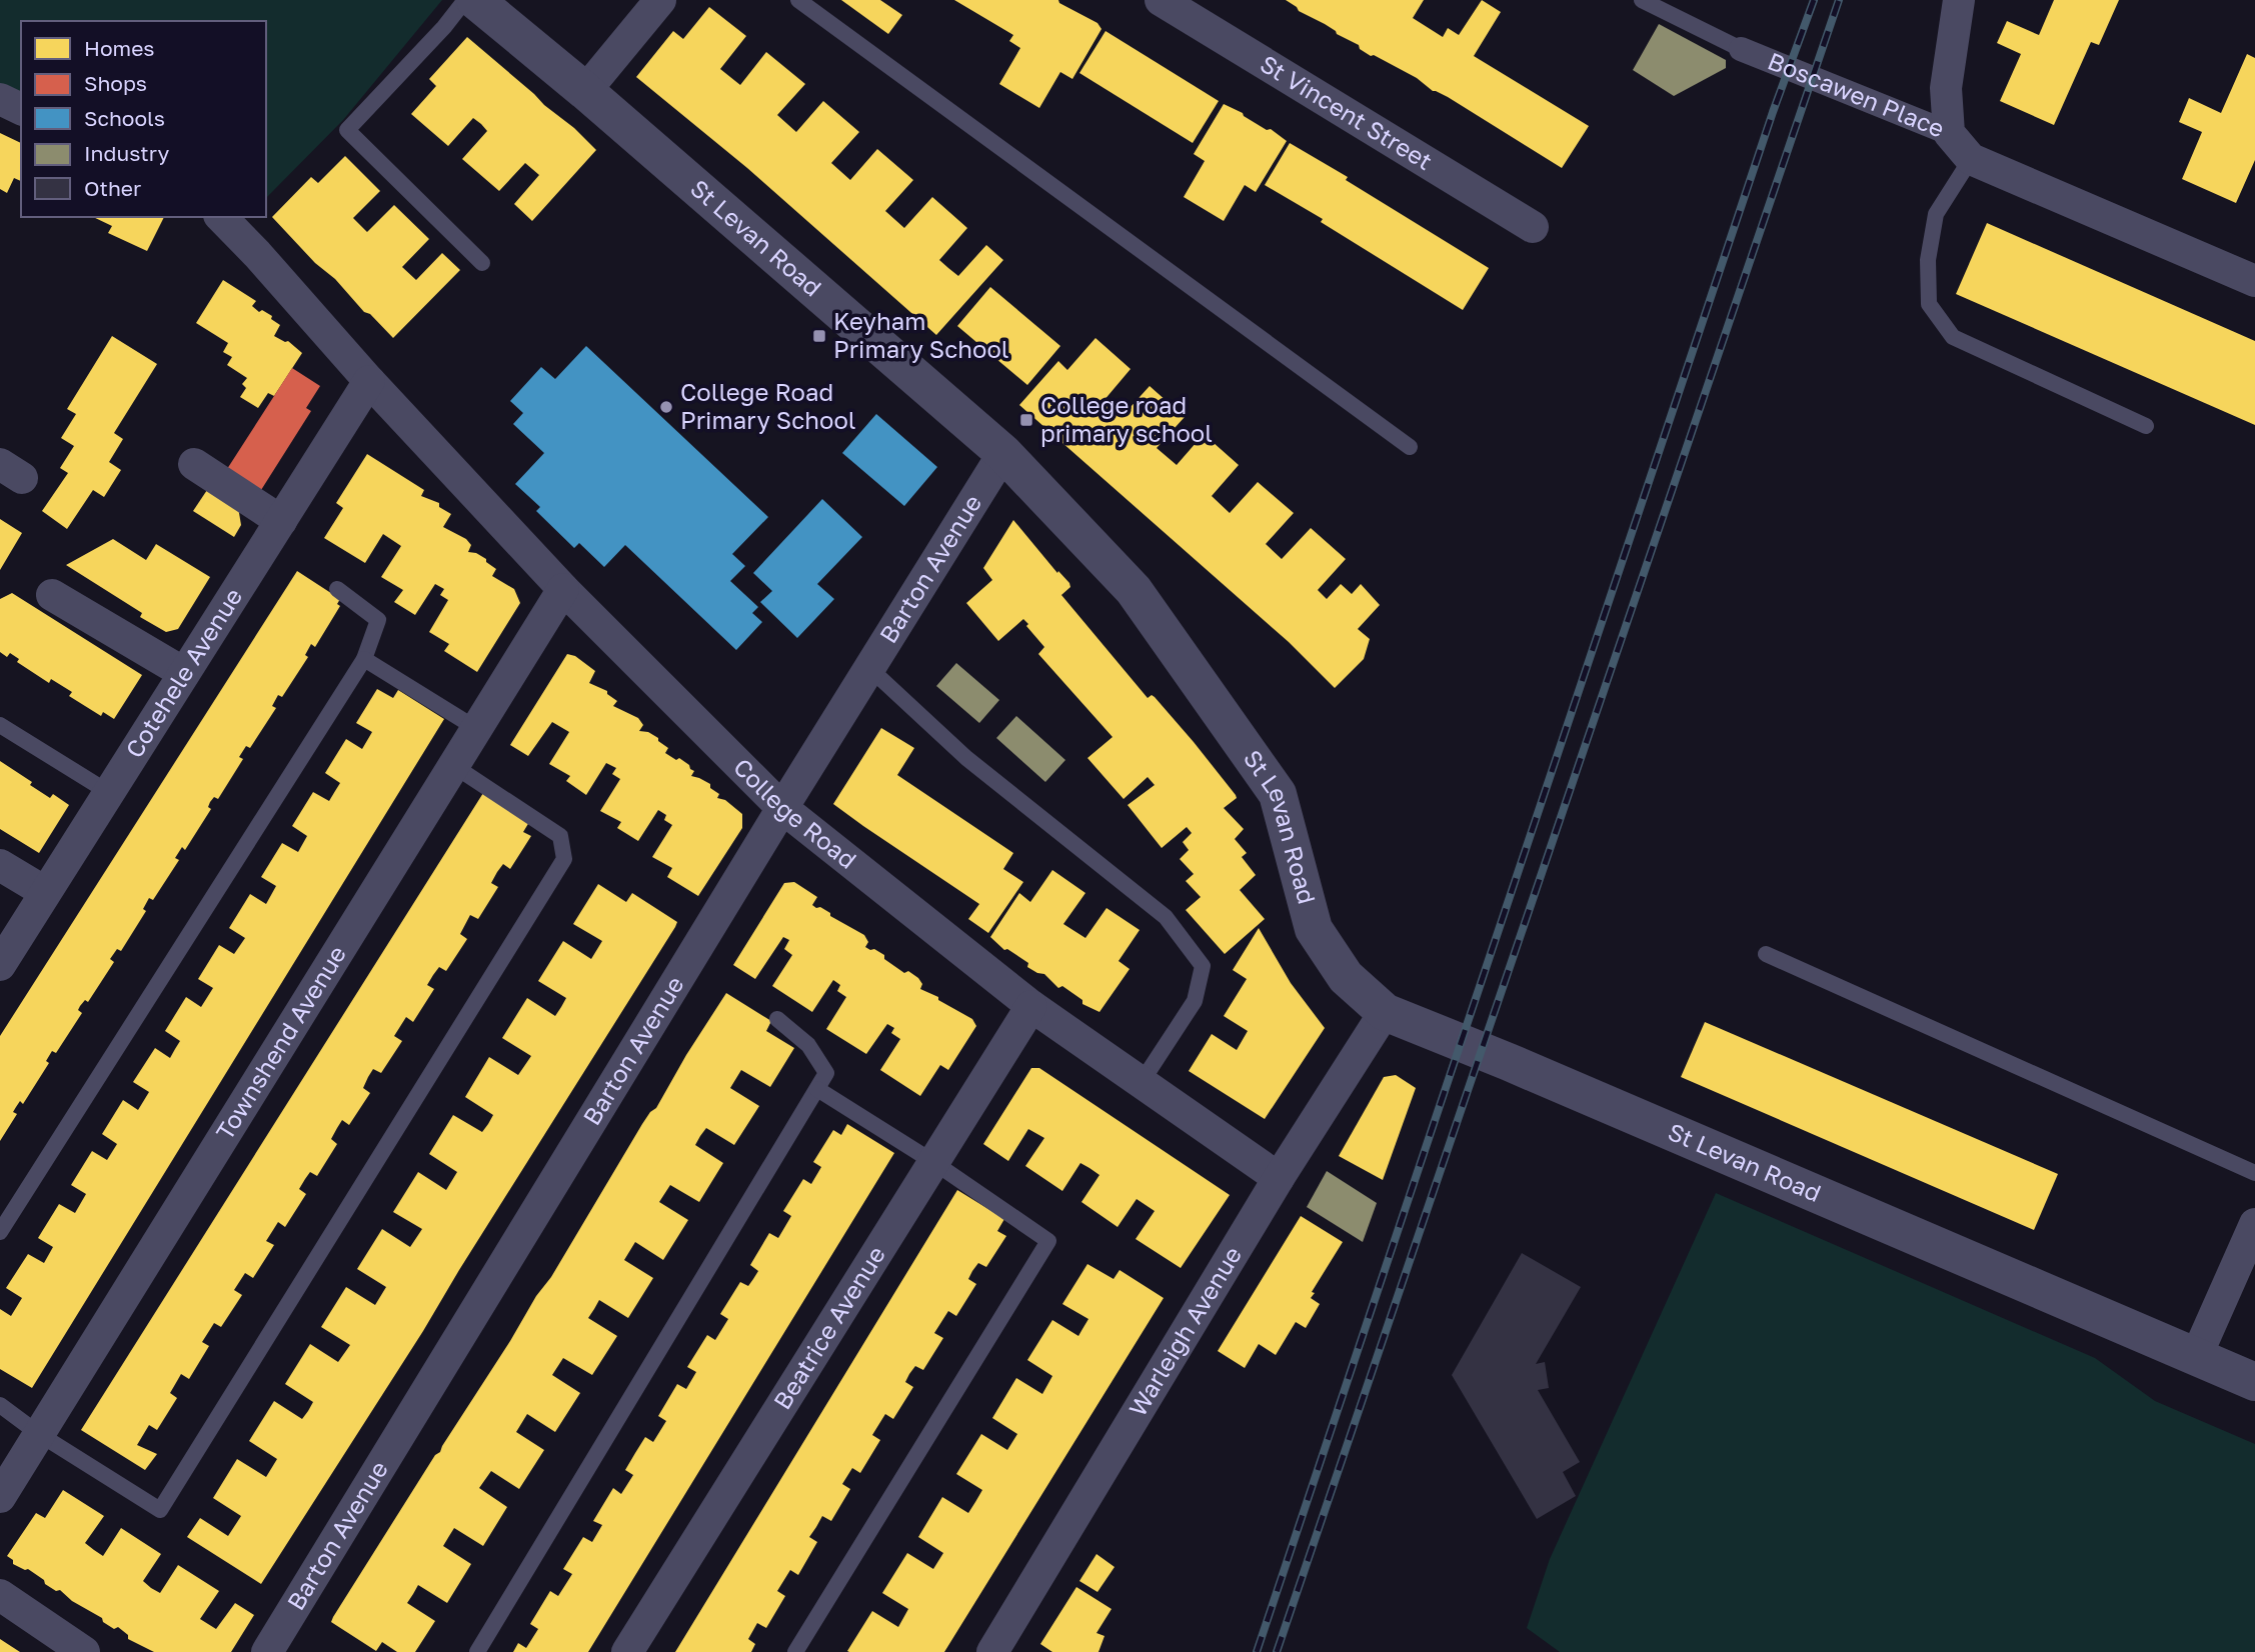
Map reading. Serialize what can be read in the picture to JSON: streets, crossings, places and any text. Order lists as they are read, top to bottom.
{
  "streets": {
    "street": [
      "Boscawen Place",
      "St Vincent Street",
      "St Levan Road",
      "Barton Avenue",
      "Cotehele Avenue",
      "College Road",
      "Townshend Avenue",
      "Beatrice Avenue",
      "Warleigh Avenue"
    ]
  },
  "crossings": [
    ["St Levan Road", "Barton Avenue"],
    ["St Levan Road", "Warleigh Avenue"],
    ["Barton Avenue", "College Road"],
    ["Cotehele Avenue", "College Road"],
    ["College Road", "Townshend Avenue"],
    ["College Road", "Beatrice Avenue"],
    ["College Road", "Warleigh Avenue"]
  ],
  "places": {
    "transit": ["Keyham Primary School", "College road primary school"],
    "other": ["College Road Primary School"]
  },
  "legend": [
    "Homes",
    "Shops",
    "Schools",
    "Industry",
    "Other"
  ]
}
